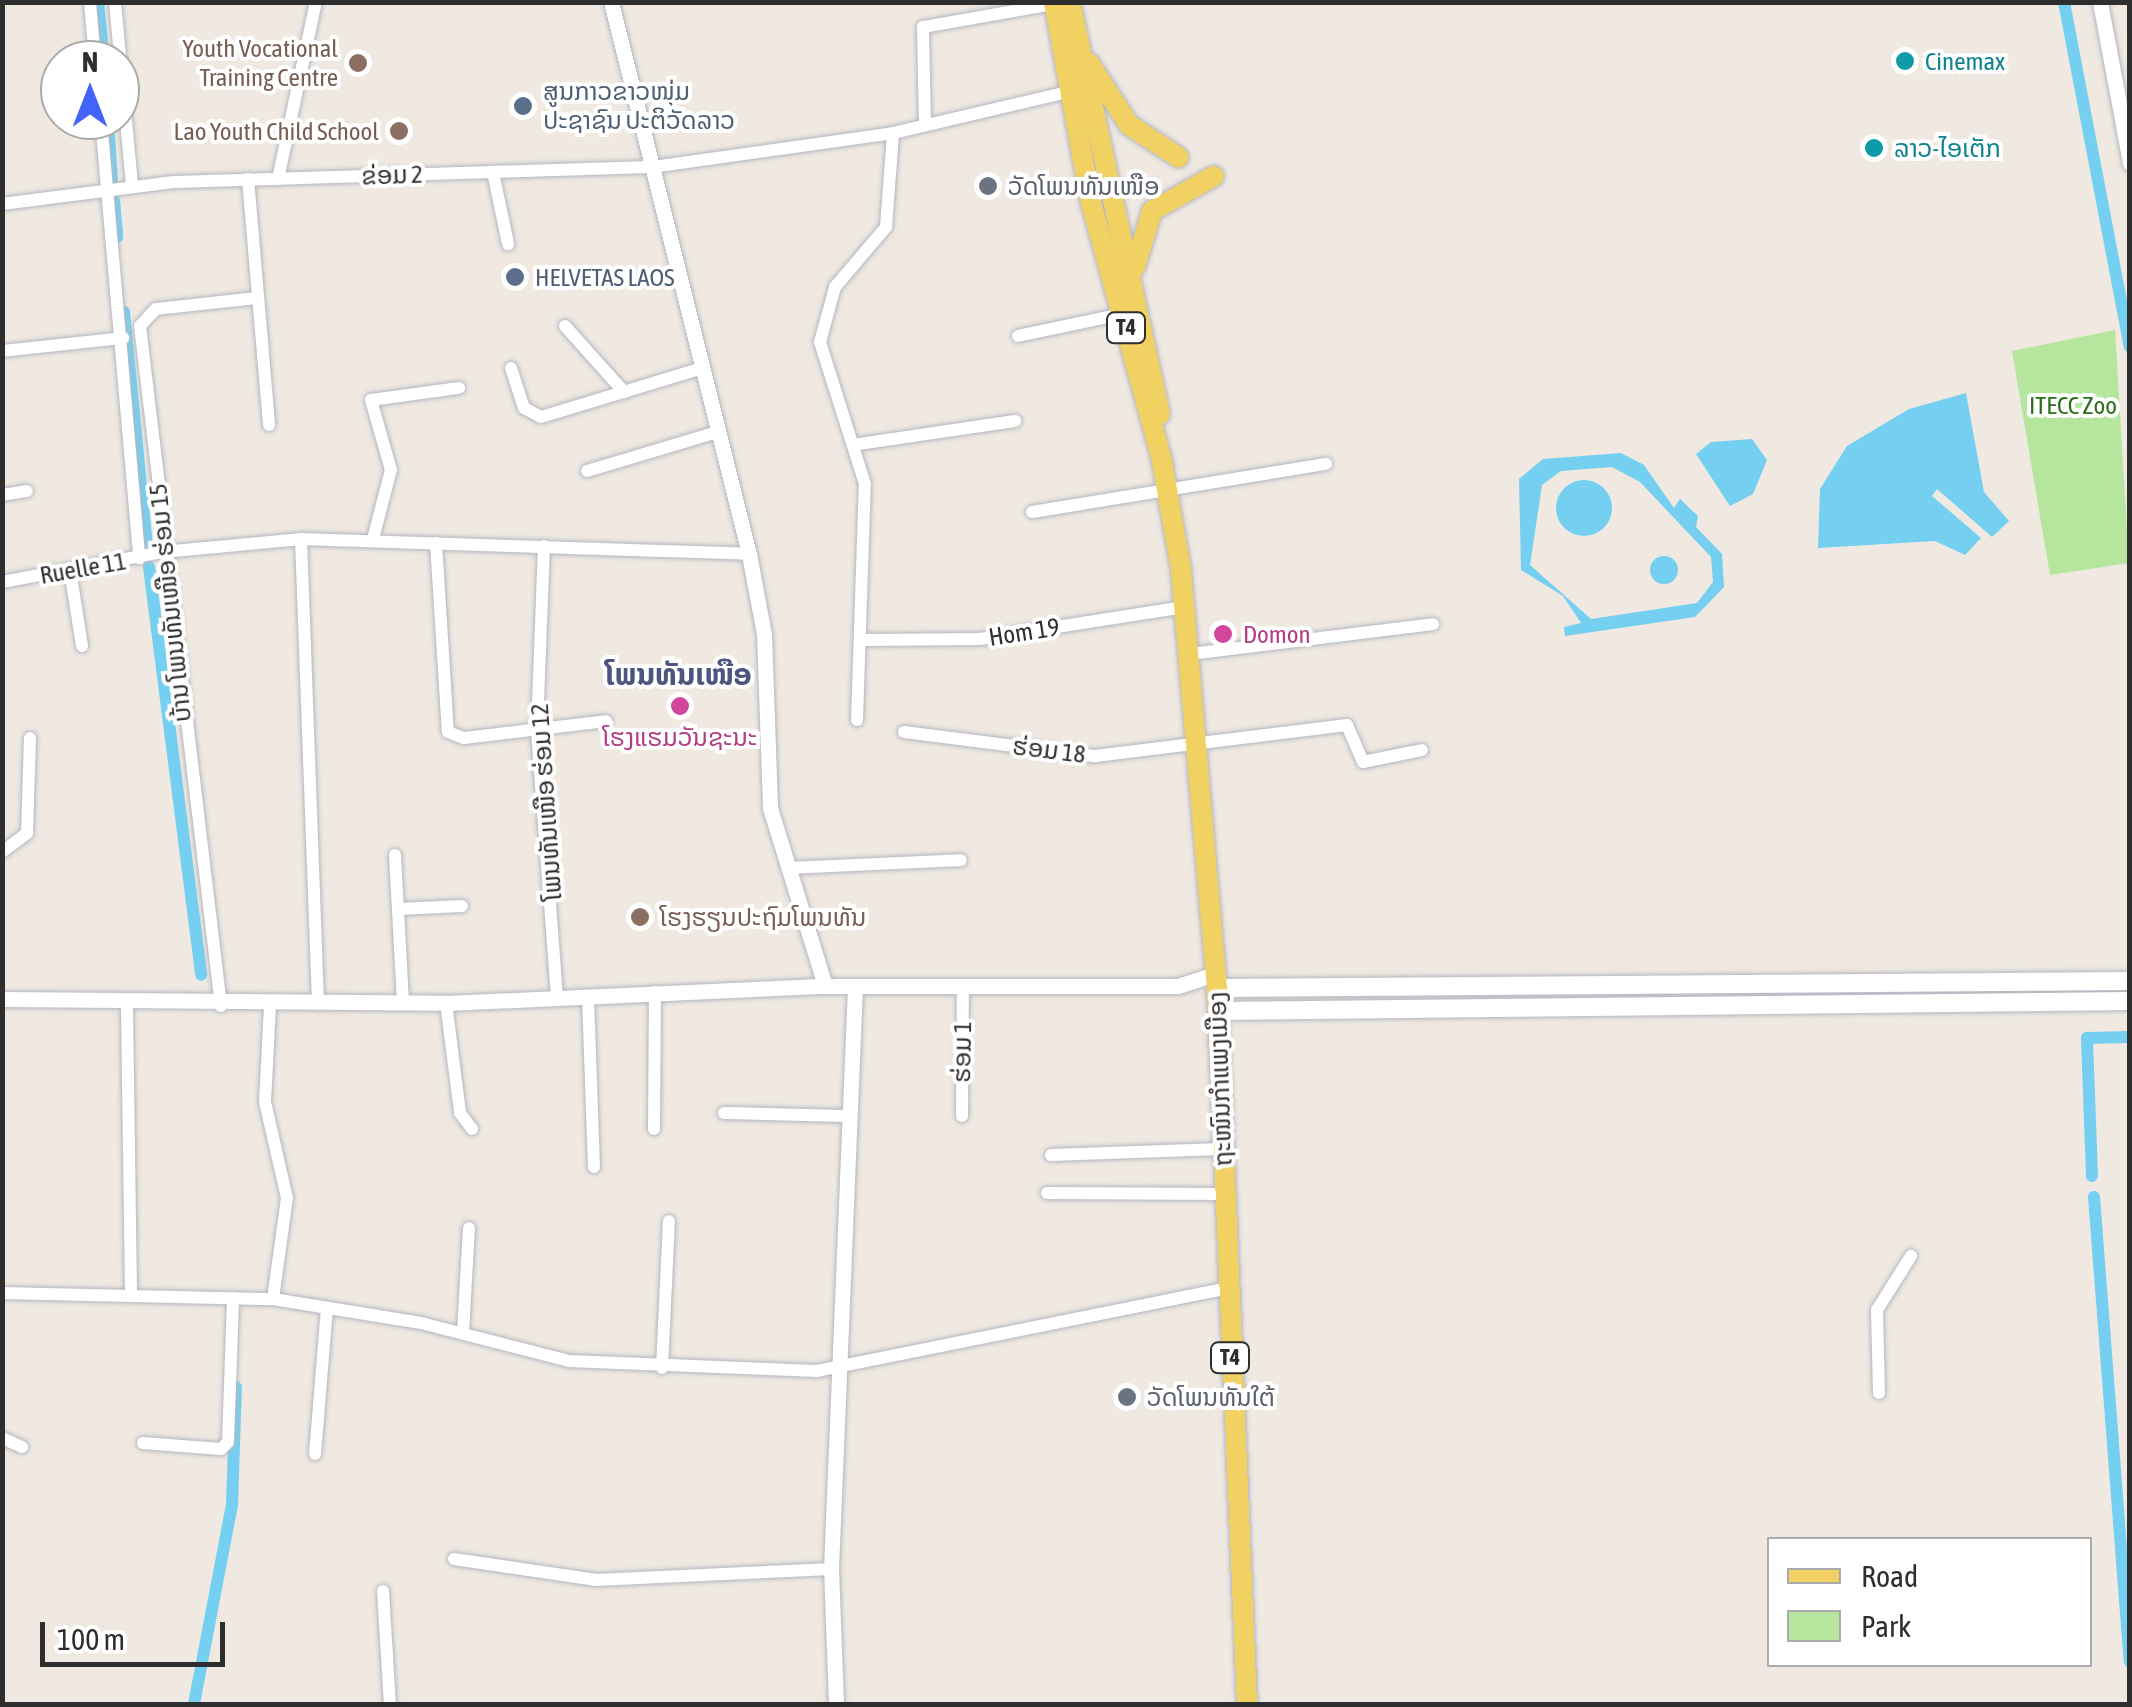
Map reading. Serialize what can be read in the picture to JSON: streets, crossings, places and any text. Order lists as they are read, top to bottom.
{
  "streets": {
    "main road": ["T4", "ຖະໜົນກຳແພງເມືອງ"],
    "street": [
      "ຂ່ອມ 2",
      "Ruelle 11",
      "ບ້ານ ໂພນທັນເໜືອ ຮ່ອມ 15",
      "Hom 19",
      "ຮ່ອມ 18",
      "ໂພນທັນເໜືອ ຮ່ອມ 12",
      "ຮ່ອມ 1"
    ]
  },
  "crossings": [
    ["ຂ່ອມ 2", "ຖະໜົນກຳແພງເມືອງ"],
    ["Ruelle 11", "ບ້ານ ໂພນທັນເໜືອ ຮ່ອມ 15"],
    ["Ruelle 11", "ໂພນທັນເໜືອ ຮ່ອມ 12"],
    ["Hom 19", "ຖະໜົນກຳແພງເມືອງ"],
    ["ຮ່ອມ 18", "ຖະໜົນກຳແພງເມືອງ"]
  ],
  "districts": ["ໂພນທັນເໜືອ"],
  "parks": ["ITECC Zoo"],
  "places": [
    "Cinemax",
    "Youth Vocational Training Centre",
    "ສູນກາວຂາວໜຸ່ມ ປະຊາຊົນ ປະຕິວັດລາວ",
    "Lao Youth Child School",
    "ລາວ-ໄອເຕັກ",
    "ວັດໂພນທັນເໜືອ",
    "HELVETAS LAOS",
    "Domon",
    "ໂຮງແຮມວັນຊະນະ",
    "ໂຮງຮຽນປະຖົມໂພນທັນ",
    "ວັດໂພນທັນໃຕ້"
  ],
  "legend": ["Road", "Park"],
  "scale_bar": "100 m",
  "north": "top"
}
